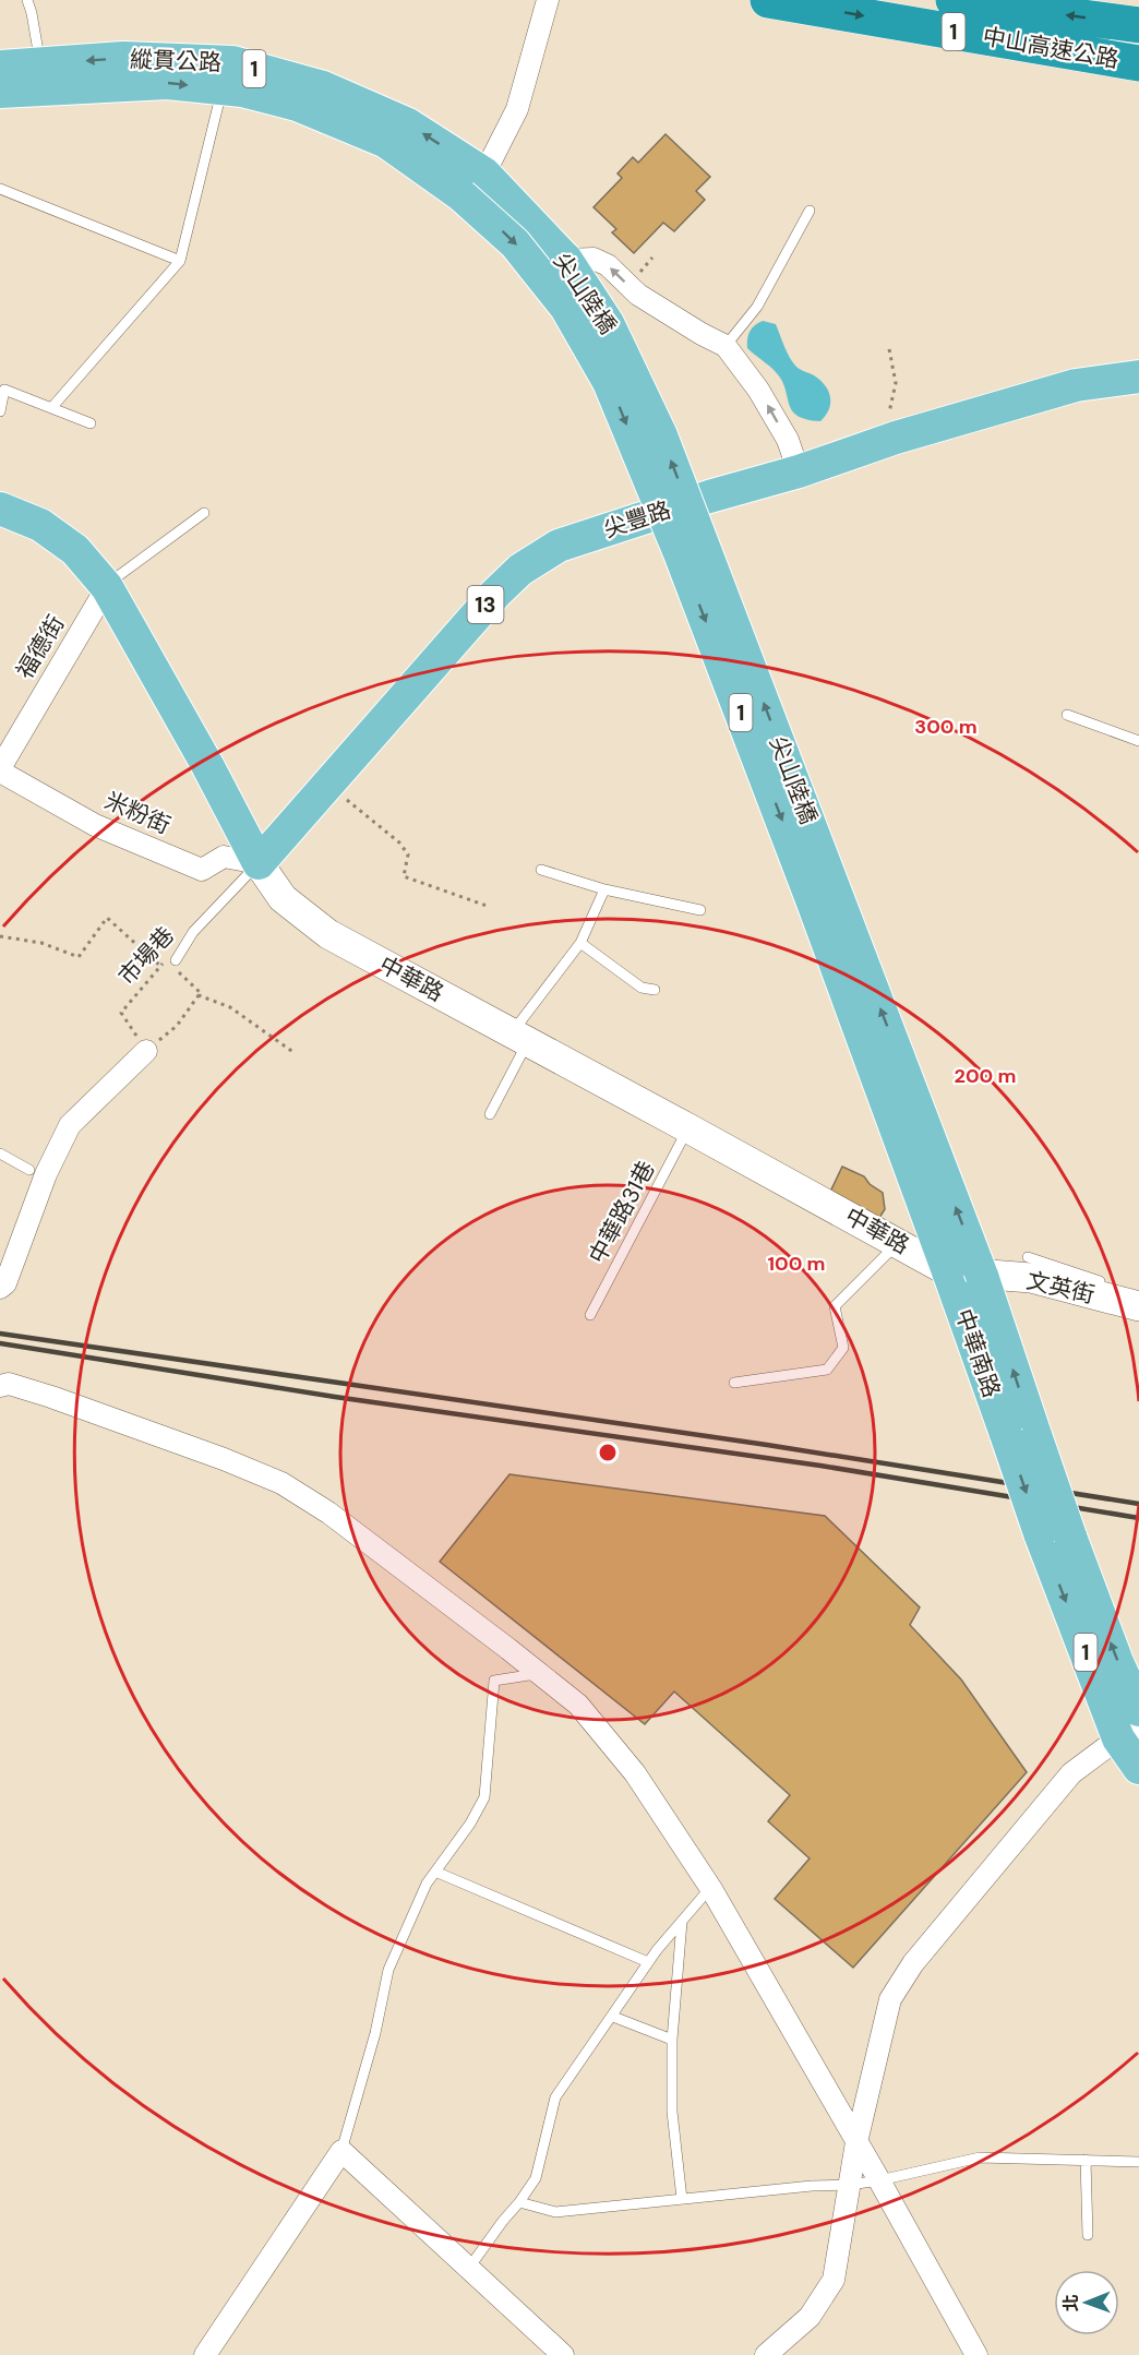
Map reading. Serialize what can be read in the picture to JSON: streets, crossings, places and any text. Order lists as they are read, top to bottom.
{
  "streets": {
    "highway": ["1", "中山高速公路"],
    "main road": [
      "縱貫公路",
      "尖山陸橋",
      "尖豐路",
      "13",
      "中華路",
      "中華南路"
    ],
    "street": ["福德街", "米粉街", "文英街"],
    "lane": ["市場巷", "中華路31巷"]
  },
  "crossings": [
    ["1", "中華南路"],
    ["縱貫公路", "尖山陸橋"],
    ["尖山陸橋", "中華路"],
    ["尖山陸橋", "文英街"],
    ["尖山陸橋", "中華南路"],
    ["尖豐路", "米粉街"],
    ["尖豐路", "市場巷"],
    ["尖豐路", "中華路"],
    ["福德街", "米粉街"],
    ["福德街", "中華路"],
    ["米粉街", "市場巷"],
    ["米粉街", "中華路"],
    ["市場巷", "中華路"],
    ["中華路", "中華路31巷"],
    ["中華路", "文英街"],
    ["中華路", "中華南路"],
    ["文英街", "中華南路"]
  ],
  "north": "left",
  "rings": ["300 m", "200 m", "100 m"]
}
